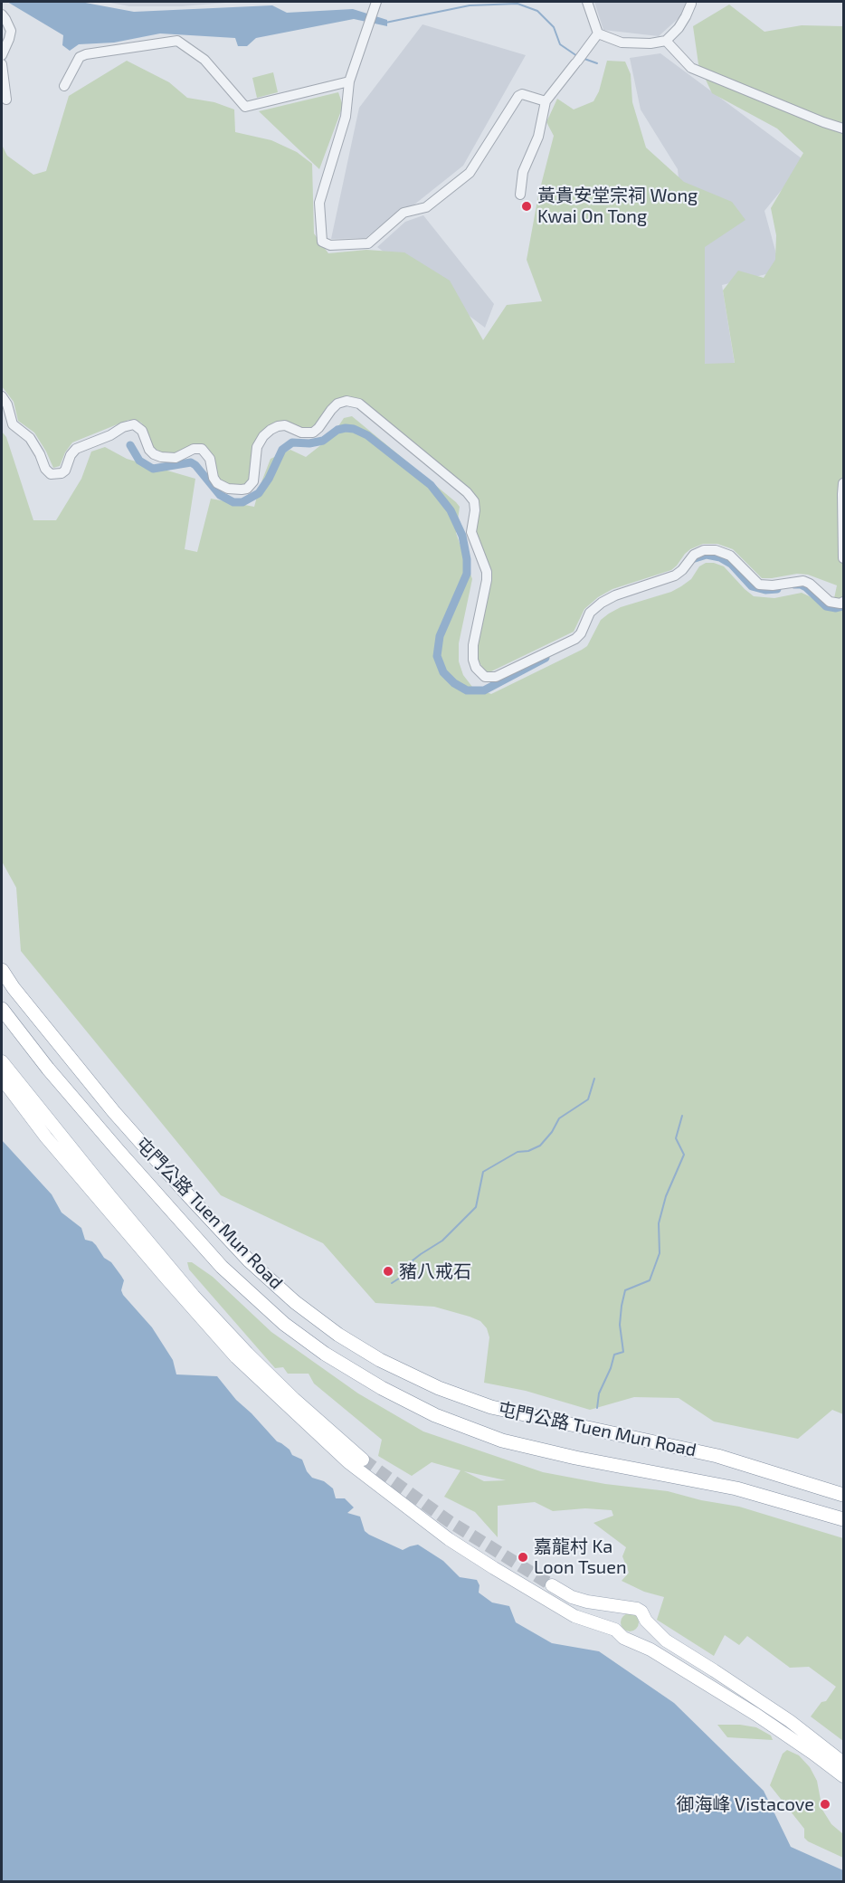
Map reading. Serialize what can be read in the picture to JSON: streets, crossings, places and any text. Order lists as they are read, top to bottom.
{
  "streets": {
    "highway": ["屯門公路 Tuen Mun Road"]
  },
  "places": [
    "黃貴安堂宗祠 Wong Kwai On Tong",
    "豬八戒石",
    "嘉龍村 Ka Loon Tsuen",
    "御海峰 Vistacove"
  ]
}
